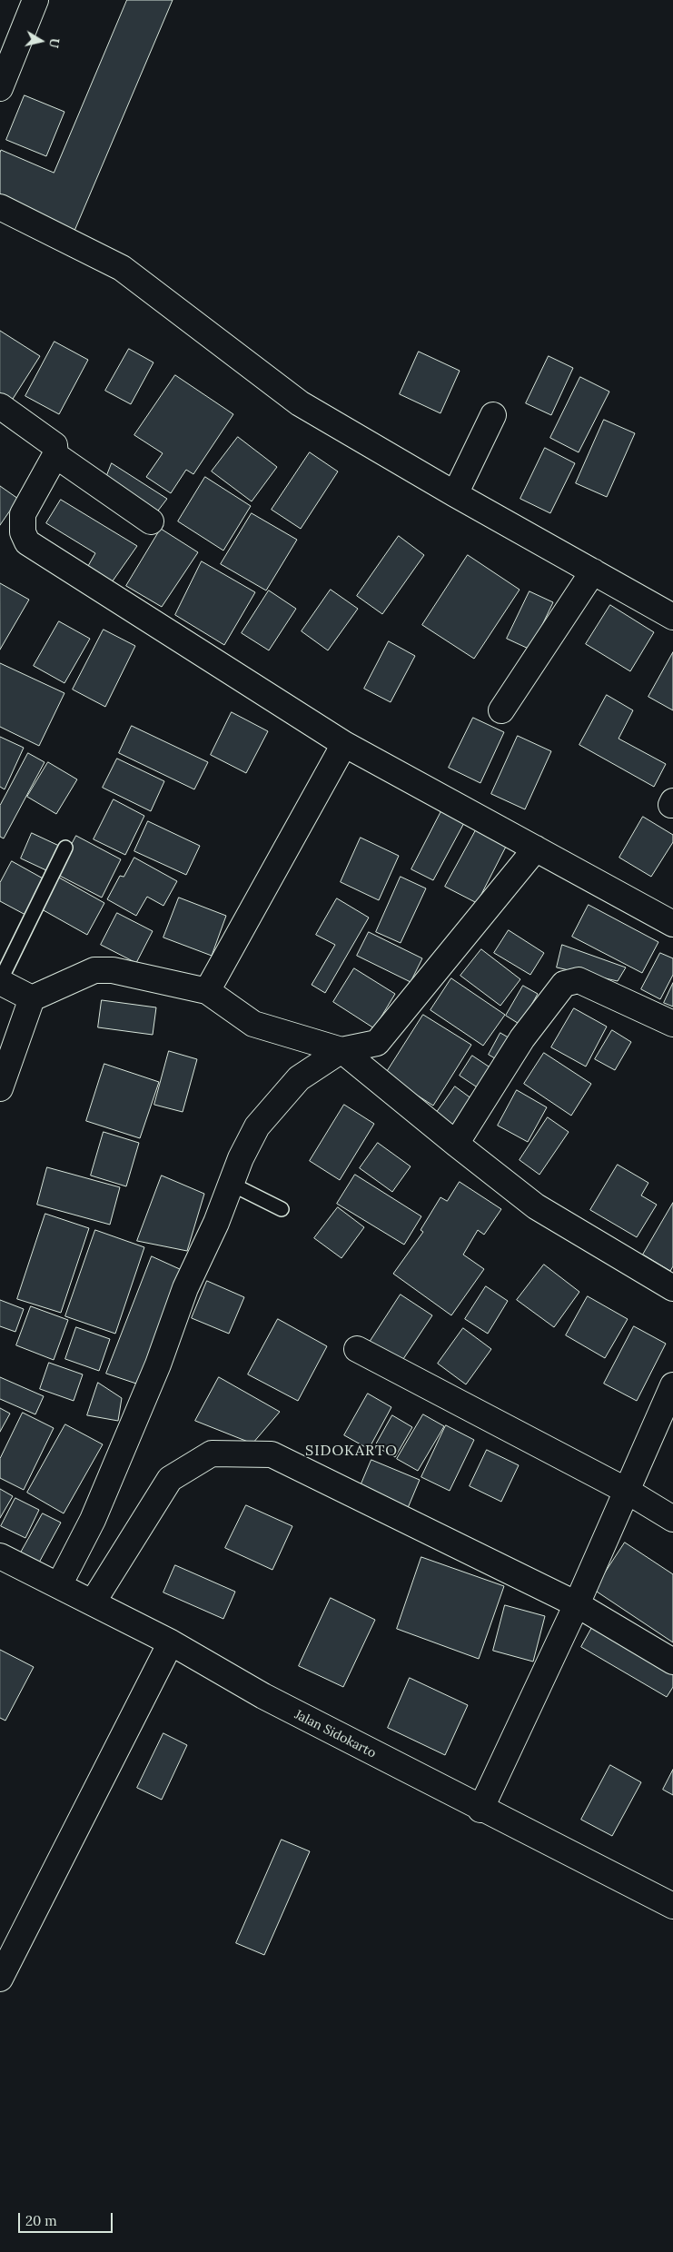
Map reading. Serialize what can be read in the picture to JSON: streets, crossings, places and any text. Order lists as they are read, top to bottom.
{
  "streets": {
    "street": ["Jalan Sidokarto"]
  },
  "districts": ["SIDOKARTO"],
  "scale_bar": "20 m",
  "north": "right"
}
